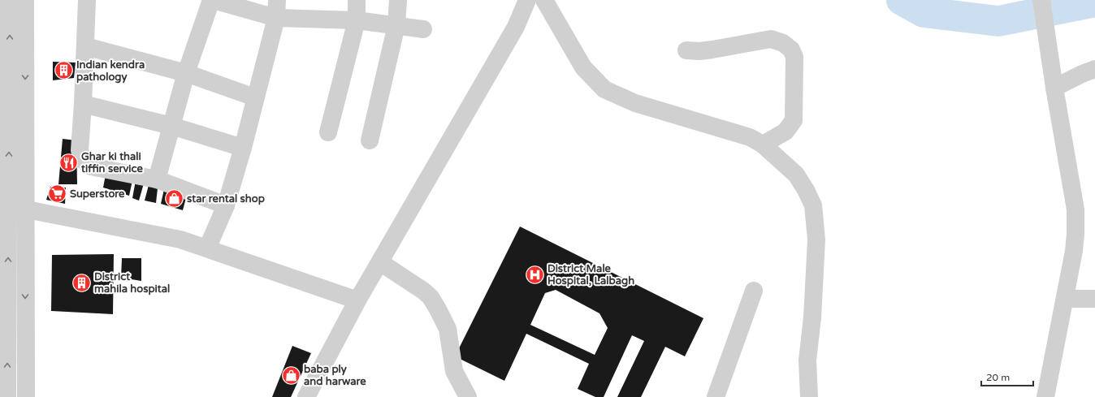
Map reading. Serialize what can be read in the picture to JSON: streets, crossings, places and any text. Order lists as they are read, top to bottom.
{
  "places": {
    "building": ["Indian kendra pathology", "District mahila hospital"],
    "restaurant": ["Ghar ki thali tiffin service"],
    "supermarket": ["Superstore"],
    "shop": ["star rental shop", "baba ply and harware"],
    "hospital": ["District Male Hospital, Lalbagh"]
  },
  "scale_bar": "20 m"
}
